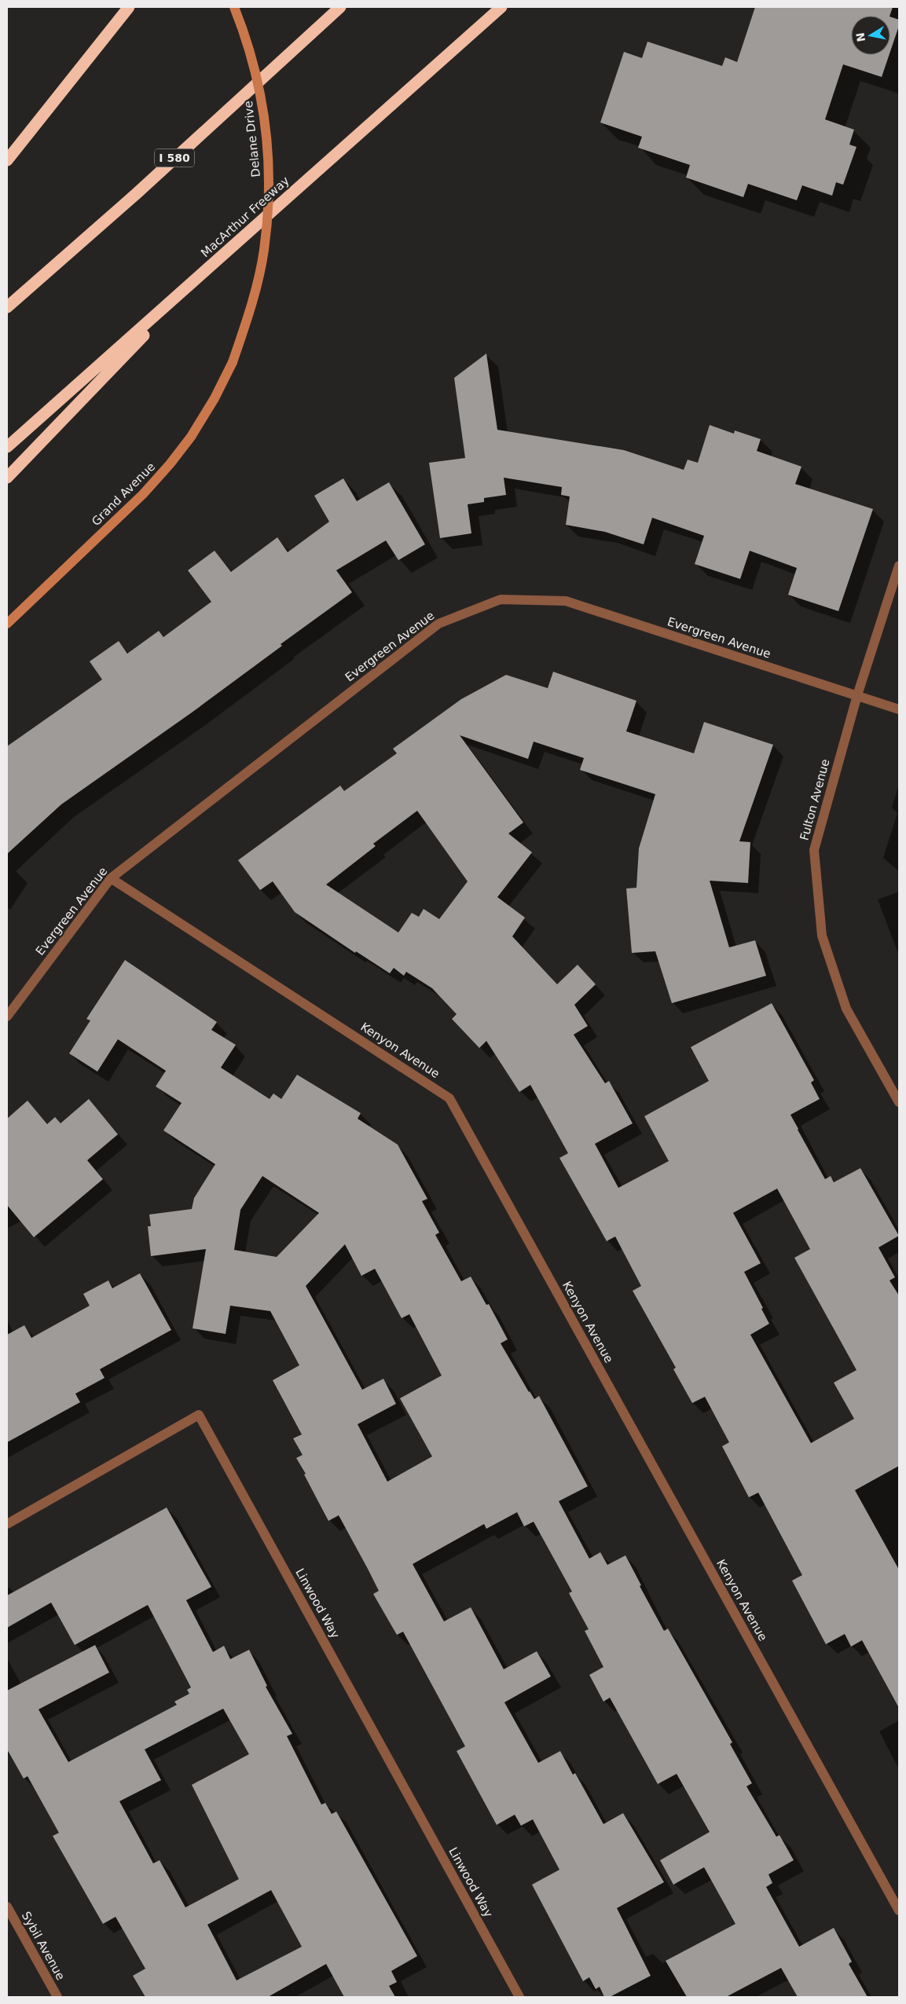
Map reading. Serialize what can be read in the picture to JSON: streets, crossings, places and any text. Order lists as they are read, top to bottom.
{
  "streets": {
    "highway": ["I 580", "MacArthur Freeway"],
    "street": [
      "Delane Drive",
      "Grand Avenue",
      "Evergreen Avenue",
      "Fulton Avenue",
      "Kenyon Avenue",
      "Linwood Way",
      "Sybil Avenue"
    ]
  },
  "crossings": [
    ["Delane Drive", "Grand Avenue"],
    ["Evergreen Avenue", "Fulton Avenue"],
    ["Evergreen Avenue", "Kenyon Avenue"]
  ],
  "north": "left"
}
